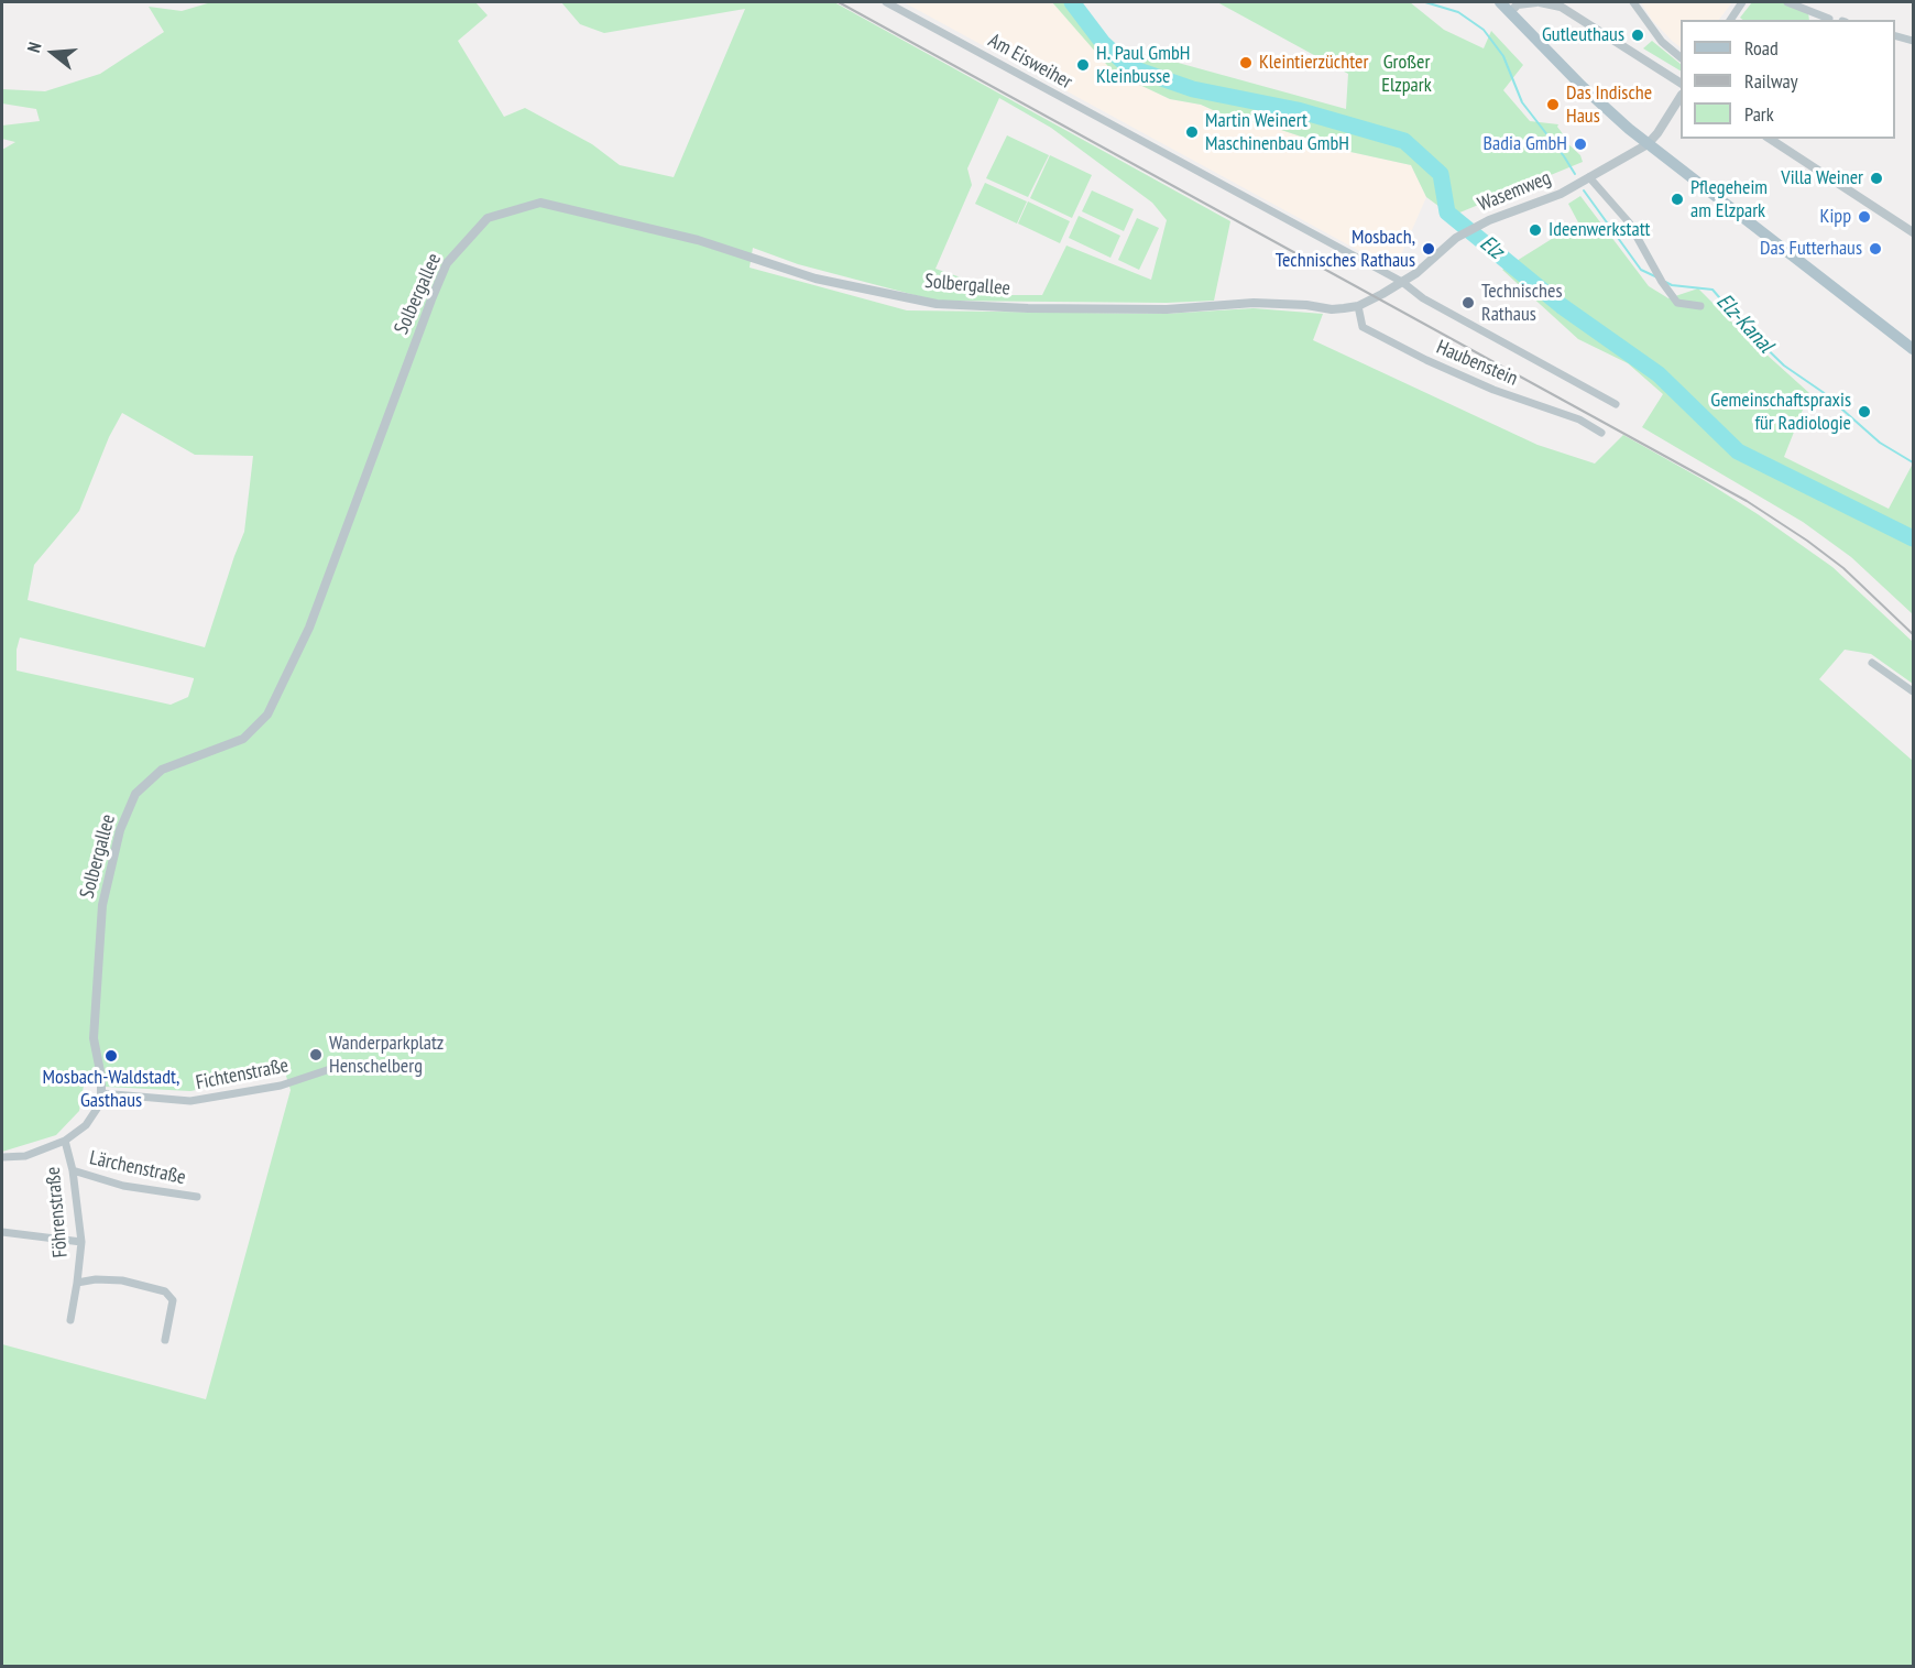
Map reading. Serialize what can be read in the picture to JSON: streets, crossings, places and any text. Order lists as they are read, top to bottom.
{
  "streets": {
    "street": [
      "Am Eisweiher",
      "Wasemweg",
      "Solbergallee",
      "Haubenstein",
      "Fichtenstraße",
      "Lärchenstraße",
      "Föhrenstraße"
    ]
  },
  "crossings": [
    ["Am Eisweiher", "Wasemweg"],
    ["Am Eisweiher", "Solbergallee"],
    ["Wasemweg", "Solbergallee"],
    ["Solbergallee", "Haubenstein"],
    ["Solbergallee", "Fichtenstraße"],
    ["Lärchenstraße", "Föhrenstraße"]
  ],
  "water": ["Elz", "Elz-Kanal"],
  "parks": ["Großer Elzpark"],
  "places": [
    "Gutleuthaus",
    "Kleintierzüchter",
    "H. Paul GmbH Kleinbusse",
    "Das Indische Haus",
    "Martin Weinert Maschinenbau GmbH",
    "Badia GmbH",
    "Villa Weiner",
    "Pflegeheim am Elzpark",
    "Kipp",
    "Ideenwerkstatt",
    "Mosbach, Technisches Rathaus",
    "Das Futterhaus",
    "Technisches Rathaus",
    "Gemeinschaftspraxis für Radiologie",
    "Wanderparkplatz Henschelberg",
    "Mosbach-Waldstadt, Gasthaus"
  ],
  "legend": ["Road", "Railway", "Park"],
  "north": "left"
}
